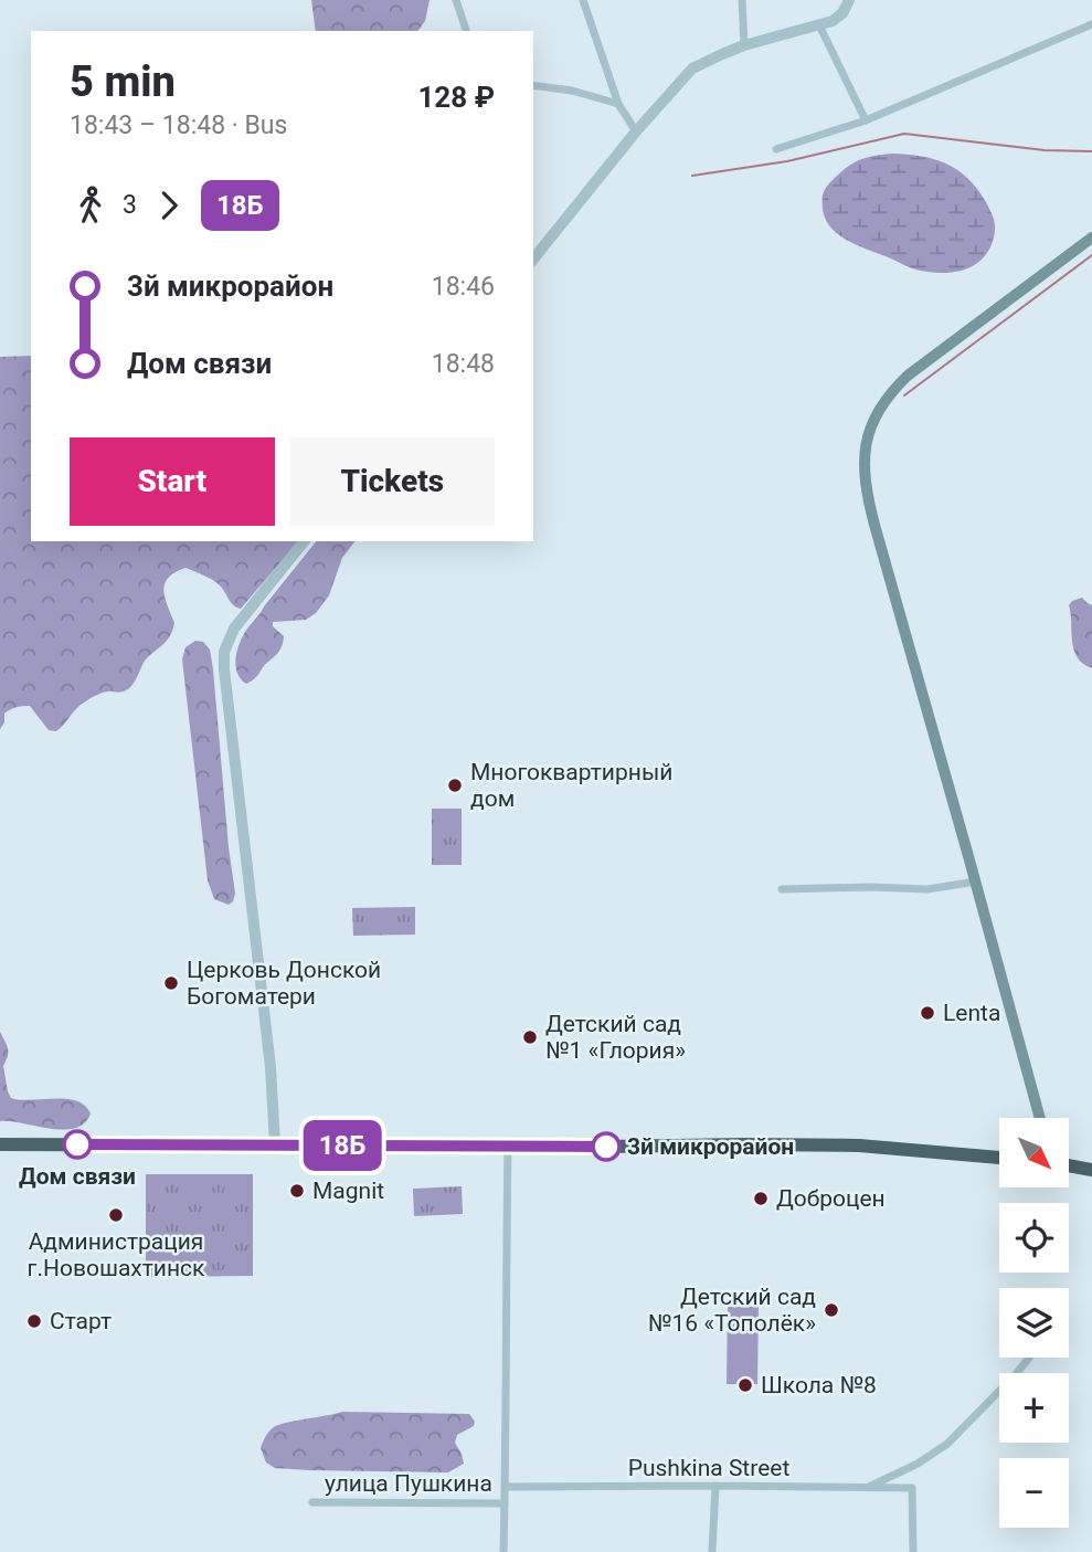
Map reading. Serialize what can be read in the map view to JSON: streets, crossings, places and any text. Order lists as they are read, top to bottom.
{
  "streets": {
    "street": ["Pushkina Street", "улица Пушкина"]
  },
  "places": [
    "Многоквартирный дом",
    "Церковь Донской Богоматери",
    "Lenta",
    "Детский сад №1 «Глория»",
    "Дом связи",
    "3й микрорайон",
    "Magnit",
    "Доброцен",
    "Администрация г.Новошахтинск",
    "Детский сад №16 «Тополёк»",
    "Старт",
    "Школа №8"
  ],
  "lines": ["bus line 18Б"],
  "north": "bottom right",
  "page": {
    "on_map": "18Б",
    "heading": ["5 min", "18:43 – 18:48 · Bus", "128 ₽"],
    "legs": ["3", "18Б"],
    "list": [
      {
        "name": "3й микрорайон",
        "value": "18:46"
      },
      {
        "name": "Дом связи",
        "value": "18:48"
      }
    ],
    "buttons": ["Start", "Tickets"],
    "map_buttons": ["+", "−"]
  }
}
